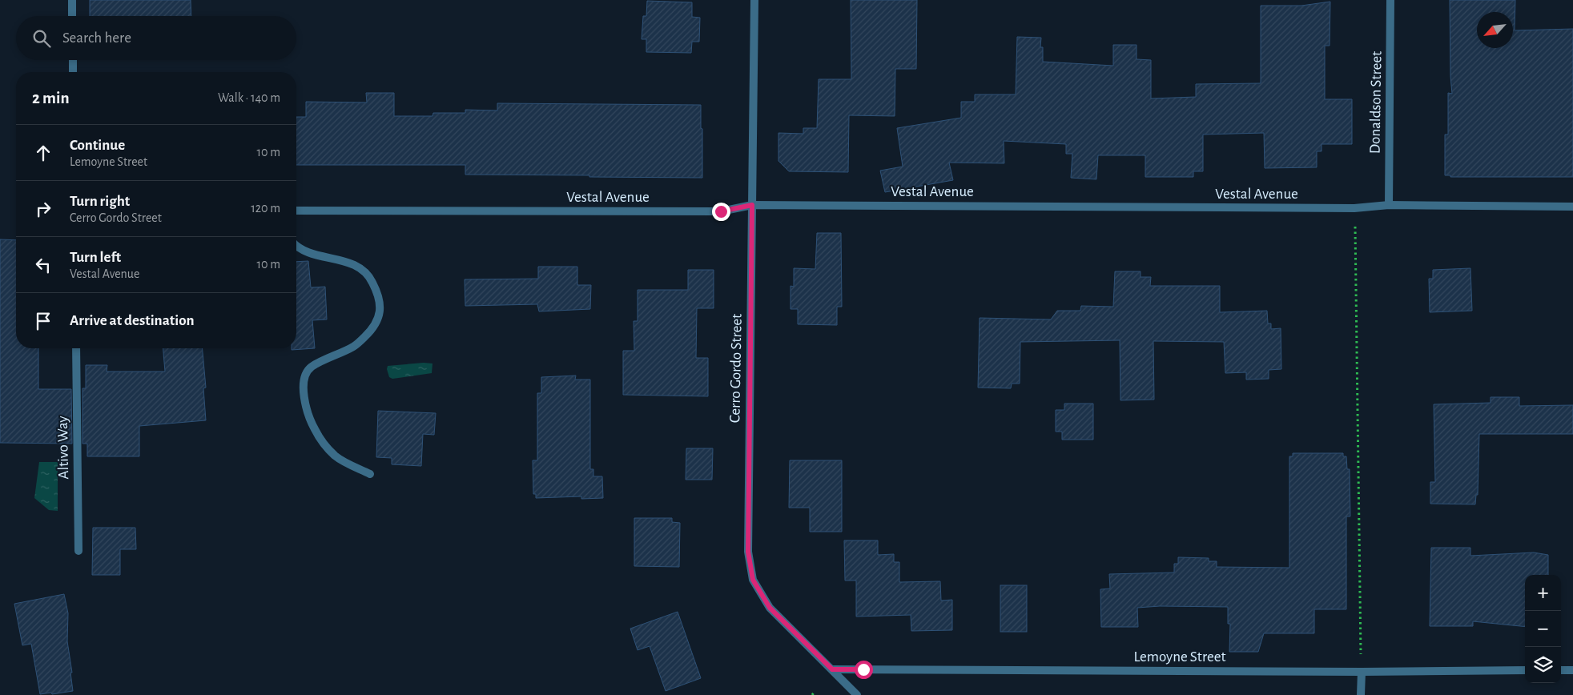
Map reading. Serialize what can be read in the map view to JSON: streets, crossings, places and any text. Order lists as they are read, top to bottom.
{
  "streets": {
    "street": [
      "Donaldson Street",
      "Vestal Avenue",
      "Cerro Gordo Street",
      "Altivo Way",
      "Lemoyne Street"
    ]
  },
  "crossings": [
    ["Donaldson Street", "Vestal Avenue"],
    ["Vestal Avenue", "Cerro Gordo Street"],
    ["Cerro Gordo Street", "Lemoyne Street"]
  ],
  "north": "bottom left",
  "page": {
    "search": "Search here",
    "heading": ["2 min", "Walk · 140 m"],
    "list": [
      ["Continue", "Lemoyne Street", "10 m"],
      ["Turn right", "Cerro Gordo Street", "120 m"],
      ["Turn left", "Vestal Avenue", "10 m"],
      "Arrive at destination"
    ],
    "map_buttons": ["+", "−"]
  }
}
